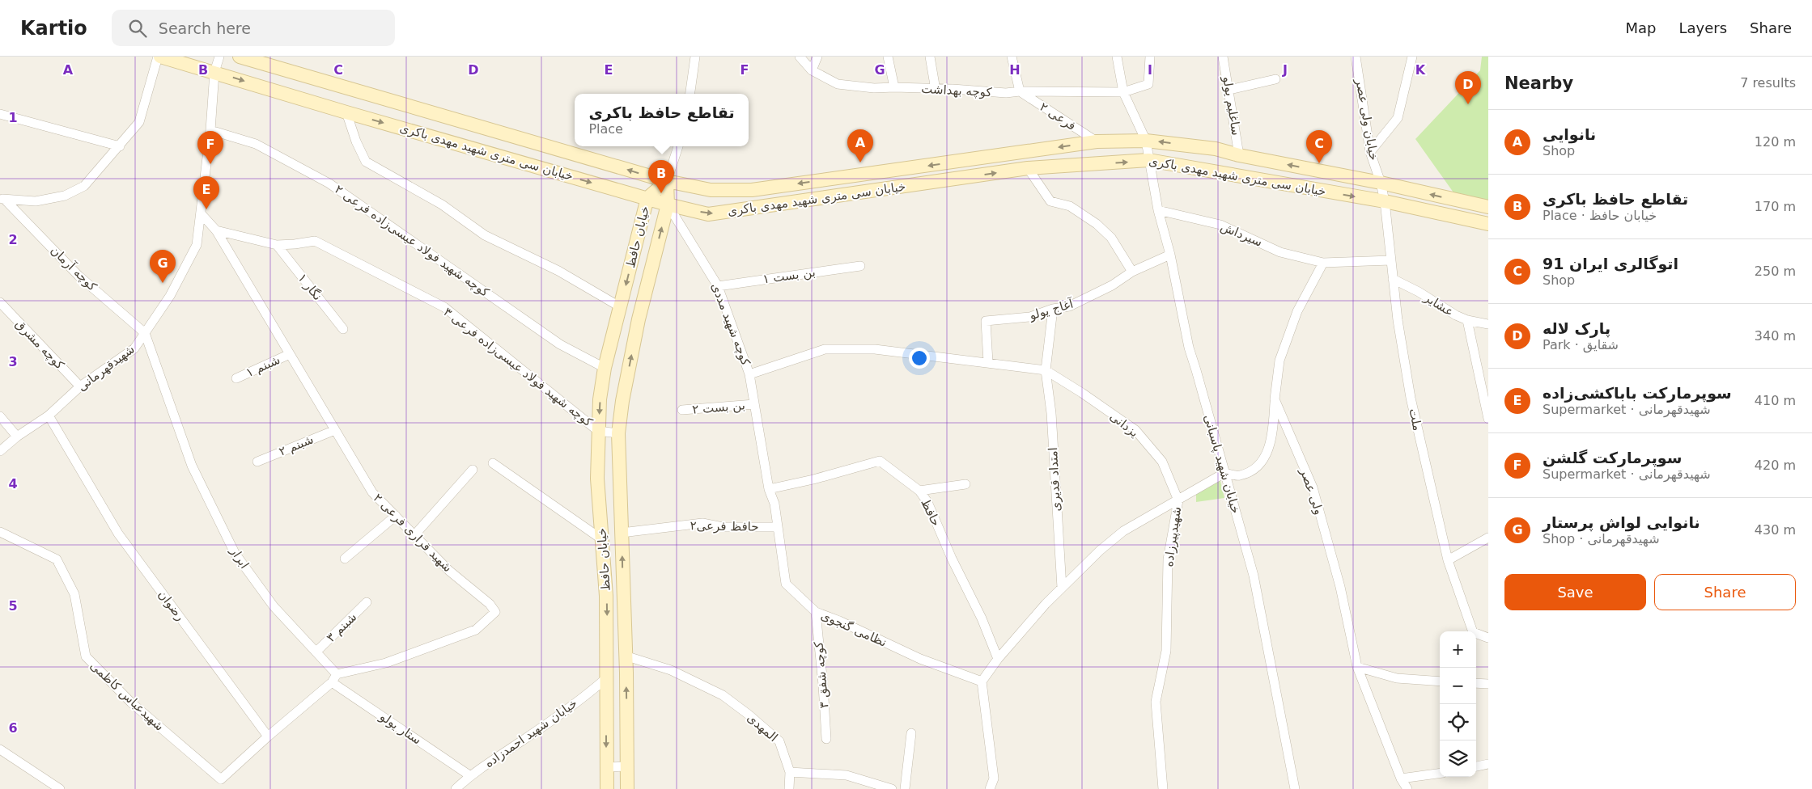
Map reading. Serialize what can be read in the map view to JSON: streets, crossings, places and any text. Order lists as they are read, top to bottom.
{
  "streets": {
    "main road": ["خیابان سی متری شهید مهدی باکری", "خیابان حافظ"],
    "street": [
      "کوچه بهداشت",
      "ساغلیم یولو",
      "فرعی ۲",
      "خیابان ولی عصر",
      "سیرداش",
      "کوچه شهید فولاد عیسی‌زاده فرعی ۲",
      "کوچه آرمان",
      "بن بست ۱",
      "نگار ۱",
      "عشایر",
      "آغاج یولو",
      "کوچه شهید مددی",
      "کوچه مشرق",
      "شبنم ۱",
      "کوچه شهید فولاد عیسی‌زاده فرعی ۳",
      "شهیدقهرمانی",
      "بن بست ۲",
      "ملت",
      "یزدانی",
      "شبنم ۲",
      "خیابان شهید پاسبانی",
      "امتداد قدیری",
      "ولی عصر",
      "حافظ",
      "حافظ فرعی۲",
      "شهید قراری فرعی ۲",
      "شهیدپیرزاده",
      "ابرار",
      "رضوان",
      "شبنم ۳",
      "نظامی گنجوی",
      "کوچه شفق ۳",
      "شهیدعباس کاظمی",
      "المهدی",
      "ستار یولو",
      "خیابان شهید احمدزاده"
    ]
  },
  "crossings": [
    ["کوچه بهداشت", "فرعی ۲"],
    ["کوچه بهداشت", "خیابان شهید پاسبانی"],
    ["ساغلیم یولو", "خیابان سی متری شهید مهدی باکری"],
    ["فرعی ۲", "خیابان سی متری شهید مهدی باکری"],
    ["خیابان ولی عصر", "خیابان سی متری شهید مهدی باکری"],
    ["خیابان ولی عصر", "ملت"],
    ["خیابان سی متری شهید مهدی باکری", "خیابان حافظ"],
    ["خیابان سی متری شهید مهدی باکری", "کوچه شهید مددی"],
    ["خیابان سی متری شهید مهدی باکری", "شهیدقهرمانی"],
    ["خیابان سی متری شهید مهدی باکری", "ملت"],
    ["خیابان سی متری شهید مهدی باکری", "خیابان شهید پاسبانی"],
    ["سیرداش", "خیابان شهید پاسبانی"],
    ["خیابان حافظ", "کوچه شهید فولاد عیسی‌زاده فرعی ۲"],
    ["خیابان حافظ", "کوچه شهید مددی"],
    ["خیابان حافظ", "کوچه شهید فولاد عیسی‌زاده فرعی ۳"],
    ["خیابان حافظ", "حافظ فرعی۲"],
    ["خیابان حافظ", "المهدی"],
    ["خیابان حافظ", "خیابان شهید احمدزاده"],
    ["کوچه شهید فولاد عیسی‌زاده فرعی ۲", "شهیدقهرمانی"],
    ["کوچه آرمان", "شهیدقهرمانی"],
    ["کوچه آرمان", "ابرار"],
    ["بن بست ۱", "کوچه شهید مددی"],
    ["نگار ۱", "کوچه شهید فولاد عیسی‌زاده فرعی ۳"],
    ["عشایر", "ملت"],
    ["آغاج یولو", "کوچه شهید مددی"],
    ["آغاج یولو", "خیابان شهید پاسبانی"],
    ["آغاج یولو", "امتداد قدیری"],
    ["کوچه شهید مددی", "یزدانی"],
    ["کوچه شهید مددی", "امتداد قدیری"],
    ["کوچه شهید مددی", "نظامی گنجوی"],
    ["کوچه مشرق", "شهیدقهرمانی"],
    ["شبنم ۱", "شهید قراری فرعی ۲"],
    ["کوچه شهید فولاد عیسی‌زاده فرعی ۳", "شهید قراری فرعی ۲"],
    ["شهیدقهرمانی", "شهید قراری فرعی ۲"],
    ["شهیدقهرمانی", "ابرار"],
    ["شهیدقهرمانی", "رضوان"],
    ["بن بست ۲", "نظامی گنجوی"],
    ["یزدانی", "امتداد قدیری"],
    ["یزدانی", "شهیدپیرزاده"],
    ["شبنم ۲", "شهید قراری فرعی ۲"],
    ["امتداد قدیری", "شهیدپیرزاده"],
    ["حافظ", "شهیدپیرزاده"],
    ["حافظ", "نظامی گنجوی"],
    ["حافظ فرعی۲", "نظامی گنجوی"],
    ["شهید قراری فرعی ۲", "ابرار"],
    ["شهید قراری فرعی ۲", "ستار یولو"],
    ["ابرار", "شبنم ۳"],
    ["ابرار", "ستار یولو"],
    ["رضوان", "شهیدعباس کاظمی"],
    ["نظامی گنجوی", "کوچه شفق ۳"],
    ["ستار یولو", "خیابان شهید احمدزاده"]
  ],
  "page": {
    "header": "Kartio",
    "search": "Search here",
    "nav": ["Map", "Layers", "Share"],
    "heading": ["Nearby", "7 results"],
    "pins": [
      "D",
      "A",
      "C",
      "F",
      "B",
      "E",
      "G"
    ],
    "popup": ["تقاطع حافظ باکری", "Place"],
    "list": [
      {
        "mark": "A",
        "name": "نانوایی",
        "note": "Shop",
        "value": "120 m"
      },
      {
        "mark": "B",
        "name": "تقاطع حافظ باکری",
        "note": "Place · خیابان حافظ",
        "value": "170 m"
      },
      {
        "mark": "C",
        "name": "اتوگالری ایران 91",
        "note": "Shop",
        "value": "250 m"
      },
      {
        "mark": "D",
        "name": "پارک لاله",
        "note": "Park · شقایق",
        "value": "340 m"
      },
      {
        "mark": "E",
        "name": "سوپرمارکت باباکشی‌زاده",
        "note": "Supermarket · شهیدقهرمانی",
        "value": "410 m"
      },
      {
        "mark": "F",
        "name": "سوپرمارکت گلشن",
        "note": "Supermarket · شهیدقهرمانی",
        "value": "420 m"
      },
      {
        "mark": "G",
        "name": "نانوایی لواش پرستار",
        "note": "Shop · شهیدقهرمانی",
        "value": "430 m"
      }
    ],
    "buttons": ["Save", "Share"],
    "map_buttons": ["+", "−"]
  },
  "grid": {
    "columns": [
      "A",
      "B",
      "C",
      "D",
      "E",
      "F",
      "G",
      "H",
      "I",
      "J",
      "K"
    ],
    "rows": [
      "1",
      "2",
      "3",
      "4",
      "5",
      "6"
    ]
  }
}
